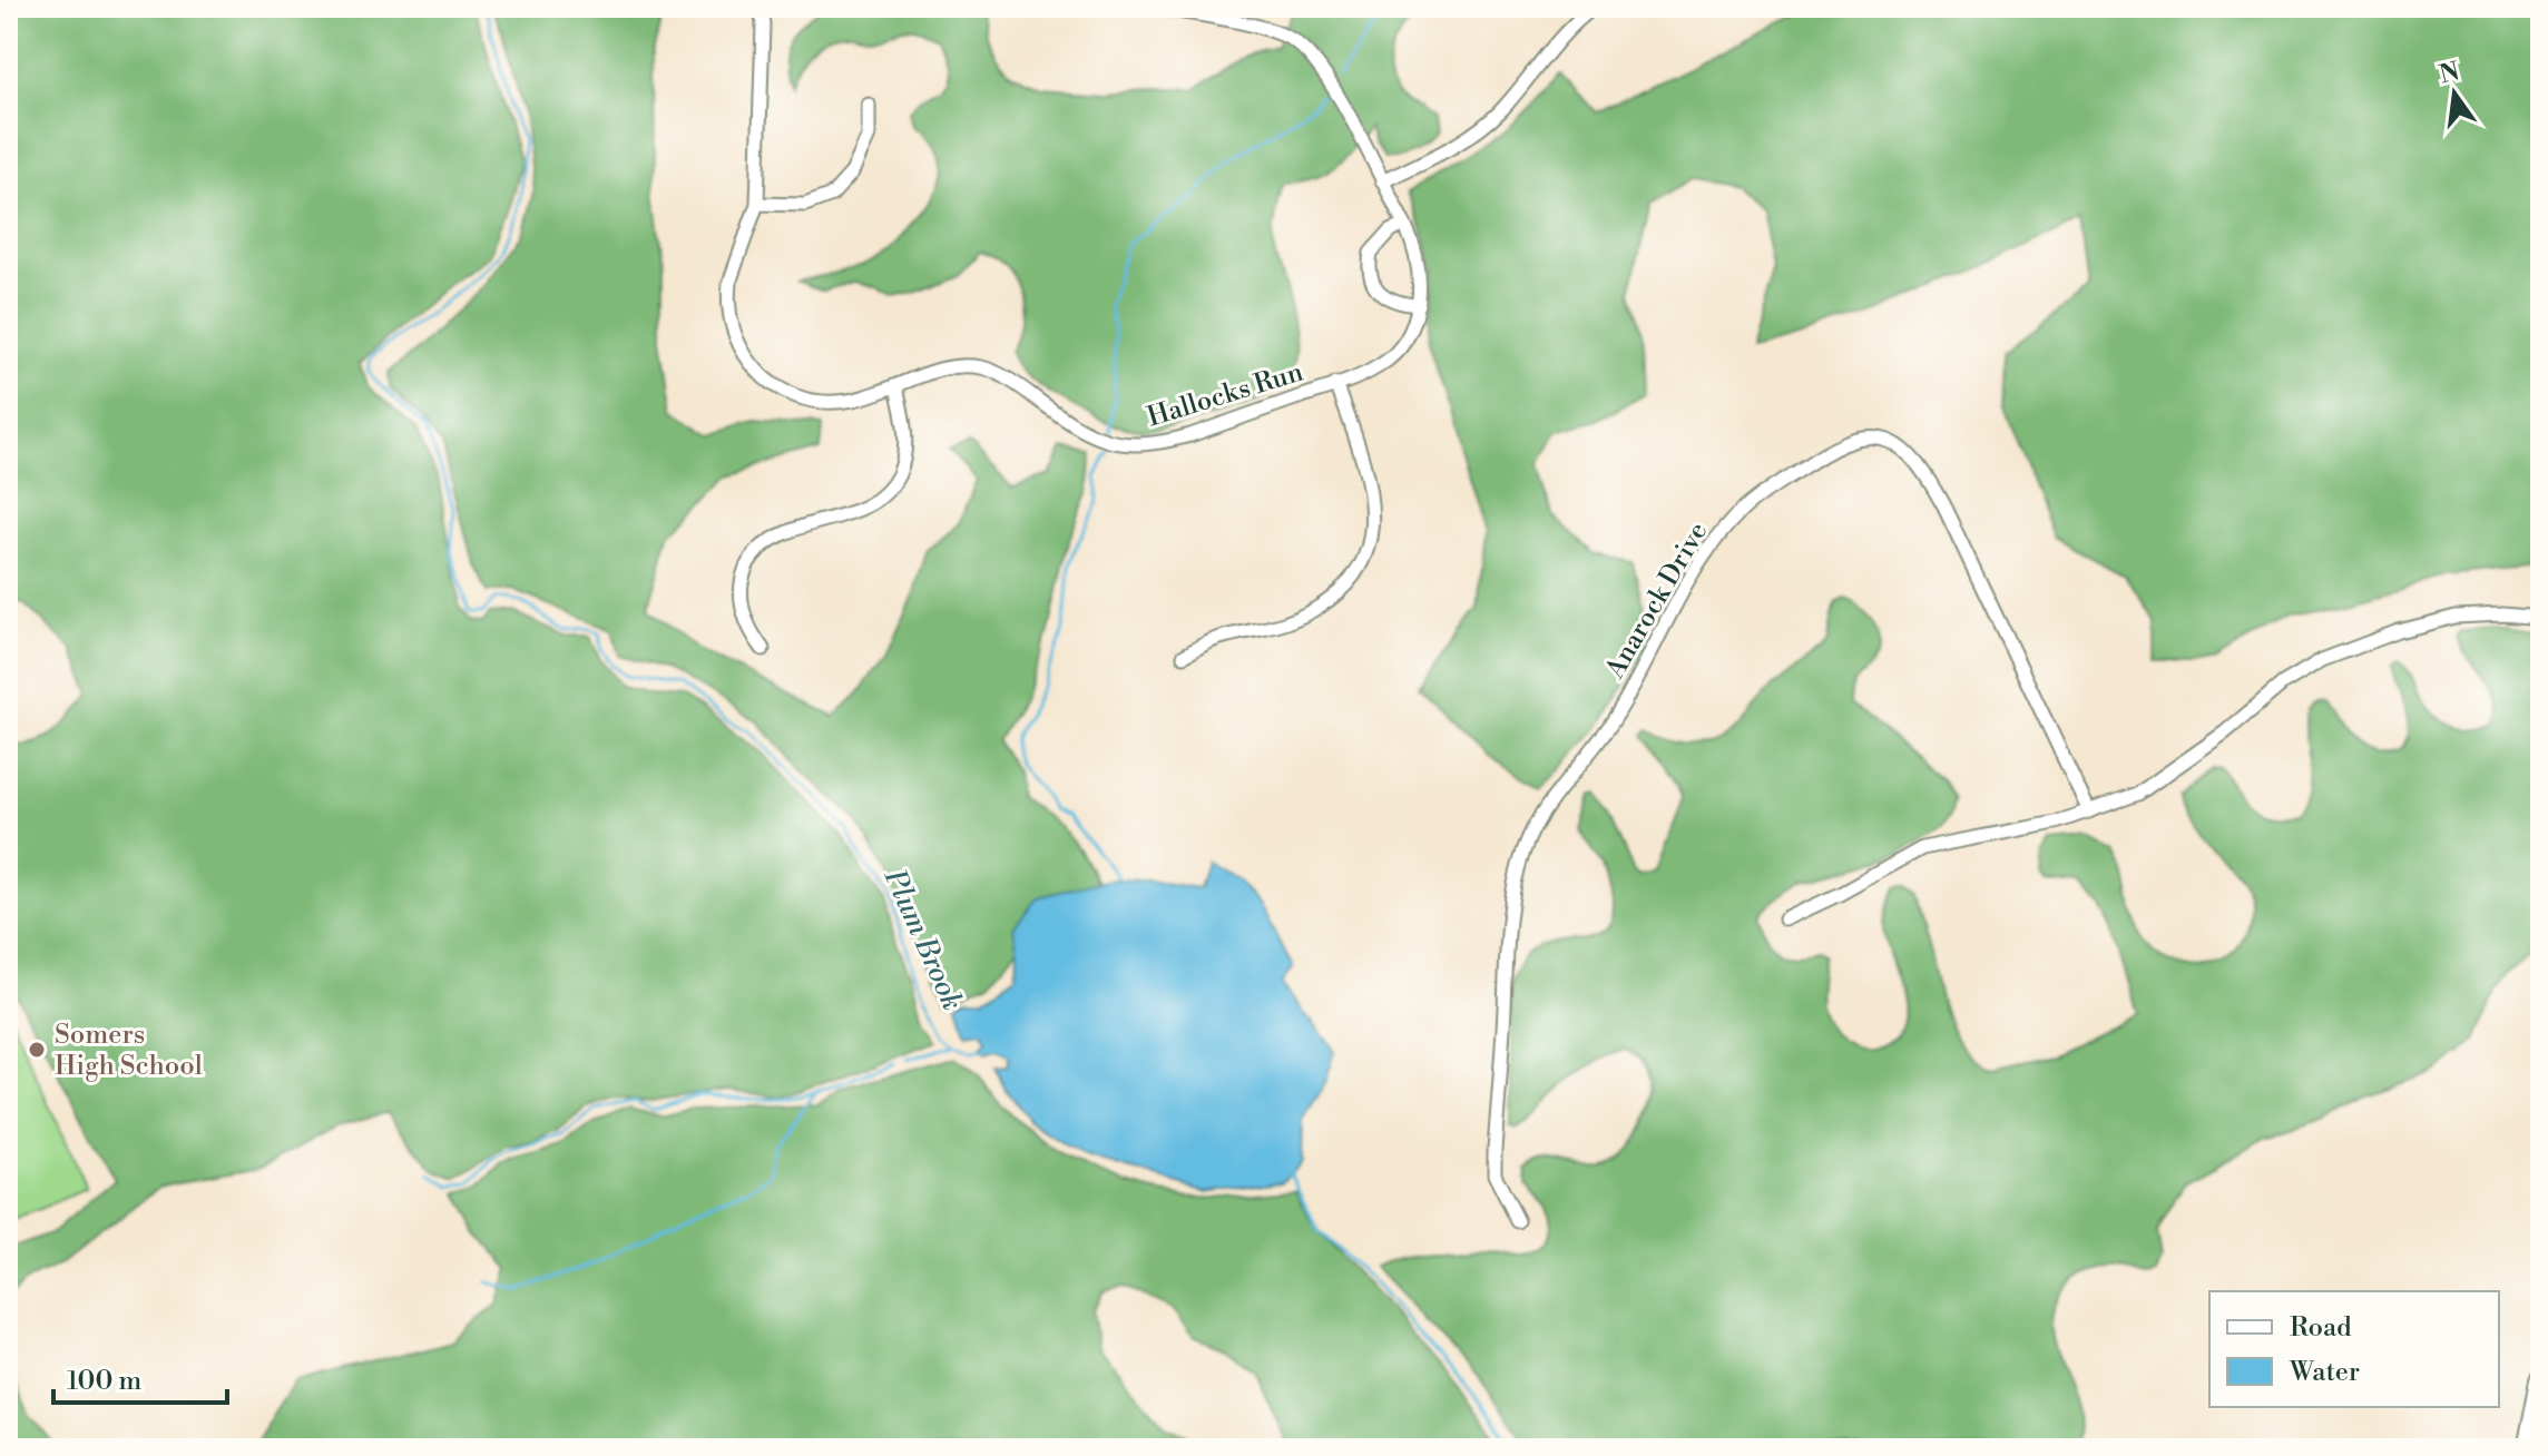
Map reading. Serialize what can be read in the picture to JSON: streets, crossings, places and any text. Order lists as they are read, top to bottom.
{
  "streets": {
    "street": ["Hallocks Run", "Anarock Drive"]
  },
  "water": ["Plum Brook"],
  "places": ["Somers High School"],
  "legend": ["Road", "Water"],
  "scale_bar": "100 m",
  "north": "top"
}
